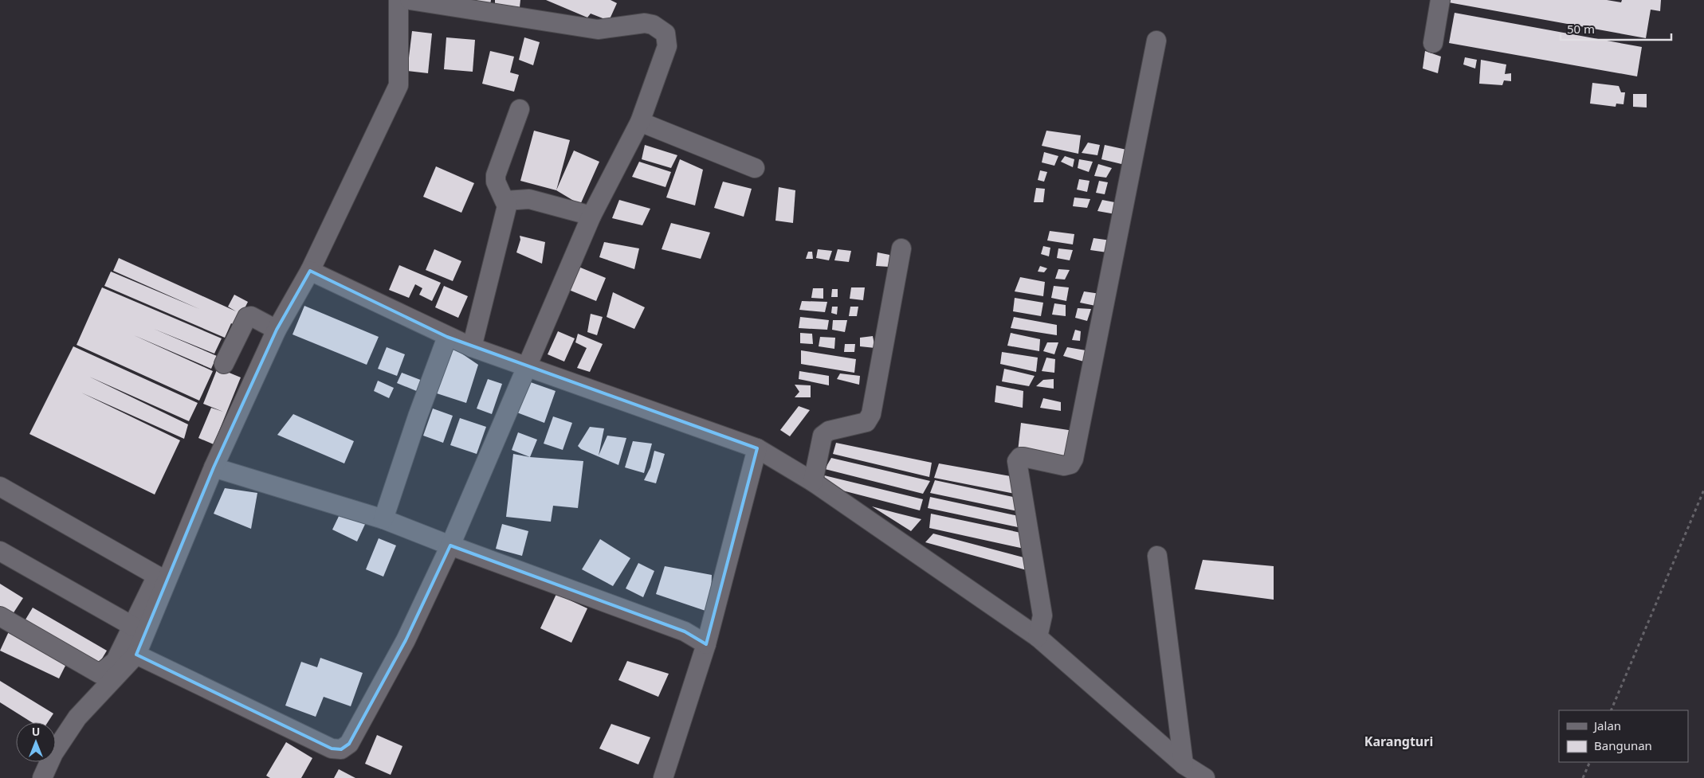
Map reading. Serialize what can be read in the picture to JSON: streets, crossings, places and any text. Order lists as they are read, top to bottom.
{
  "districts": ["Karangturi"],
  "legend": ["Jalan", "Bangunan"],
  "scale_bar": "50 m",
  "north": "top"
}
